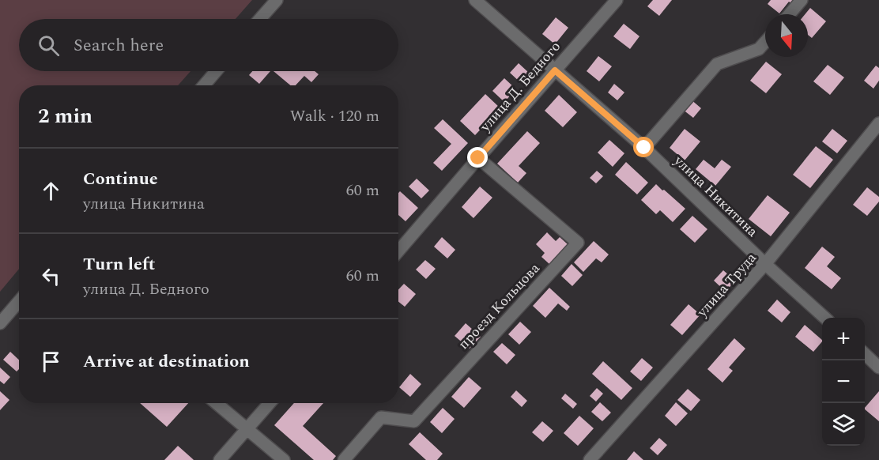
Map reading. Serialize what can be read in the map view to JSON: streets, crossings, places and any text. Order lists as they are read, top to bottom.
{
  "streets": {
    "street": [
      "улица Д. Бедного",
      "улица Никитина",
      "улица Труда",
      "проезд Кольцова"
    ]
  },
  "crossings": [
    ["улица Д. Бедного", "улица Никитина"],
    ["улица Д. Бедного", "проезд Кольцова"],
    ["улица Никитина", "улица Труда"]
  ],
  "north": "bottom",
  "page": {
    "search": "Search here",
    "heading": ["2 min", "Walk · 120 m"],
    "list": [
      ["Continue", "улица Никитина", "60 m"],
      ["Turn left", "улица Д. Бедного", "60 m"],
      "Arrive at destination"
    ],
    "map_buttons": ["+", "−"]
  }
}
